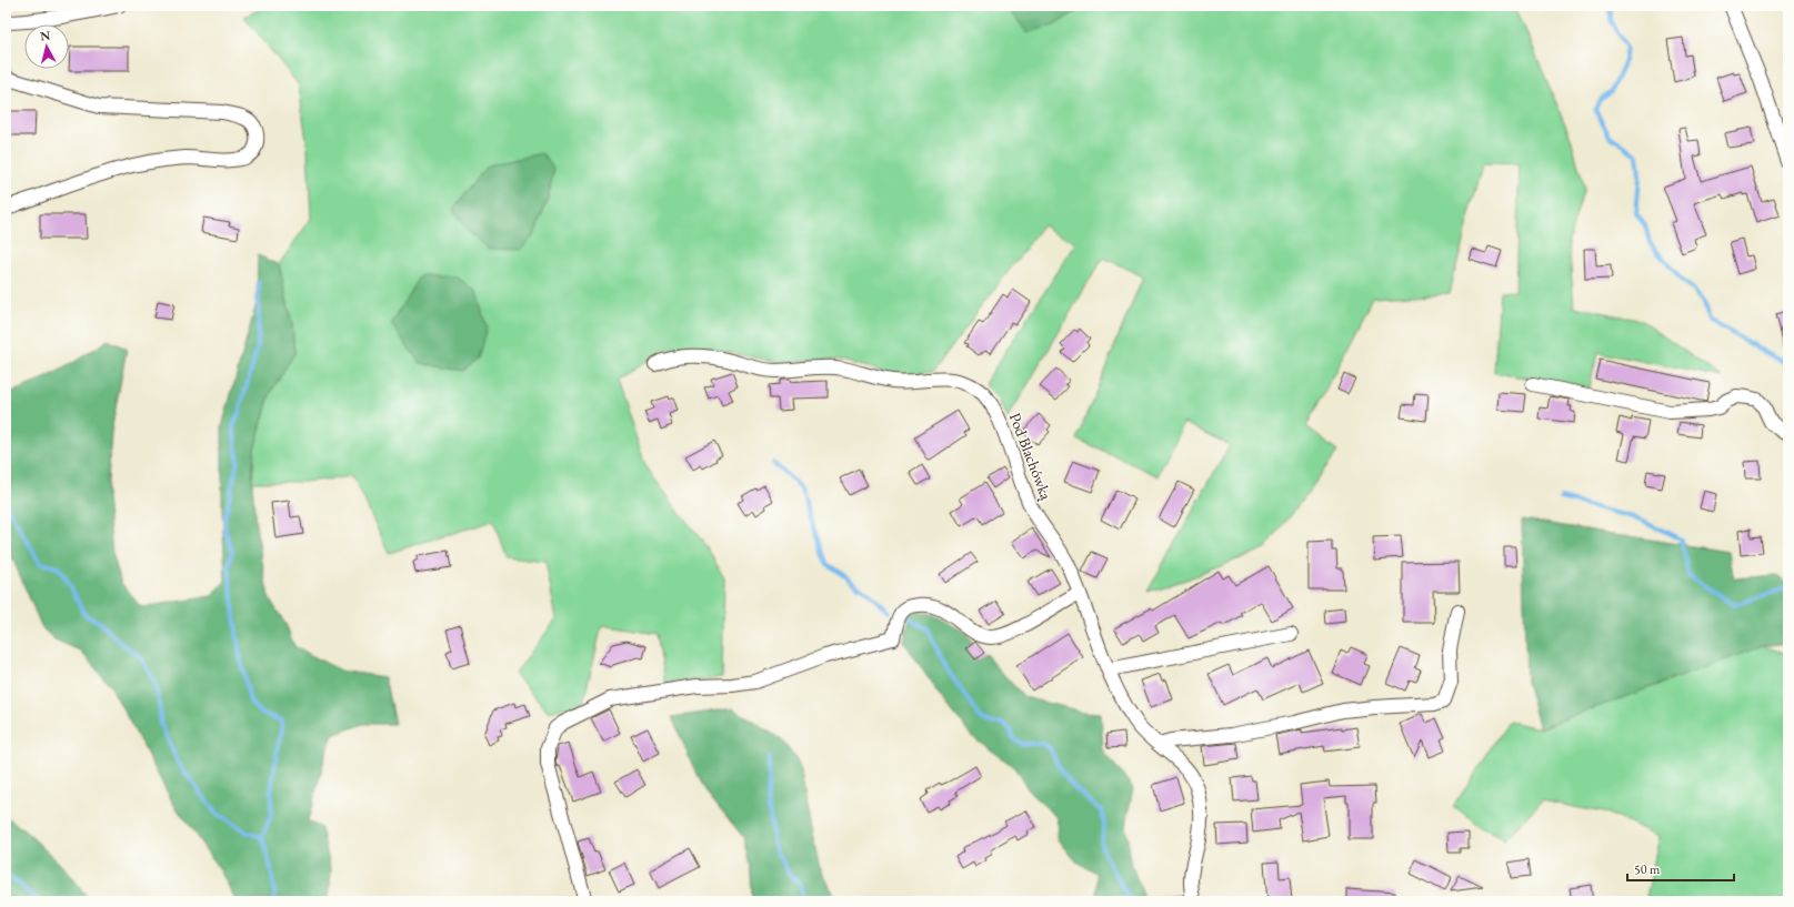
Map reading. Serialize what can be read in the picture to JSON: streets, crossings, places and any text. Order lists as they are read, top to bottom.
{
  "streets": {
    "street": ["Pod Blachówką"]
  },
  "scale_bar": "50 m",
  "north": "top"
}
